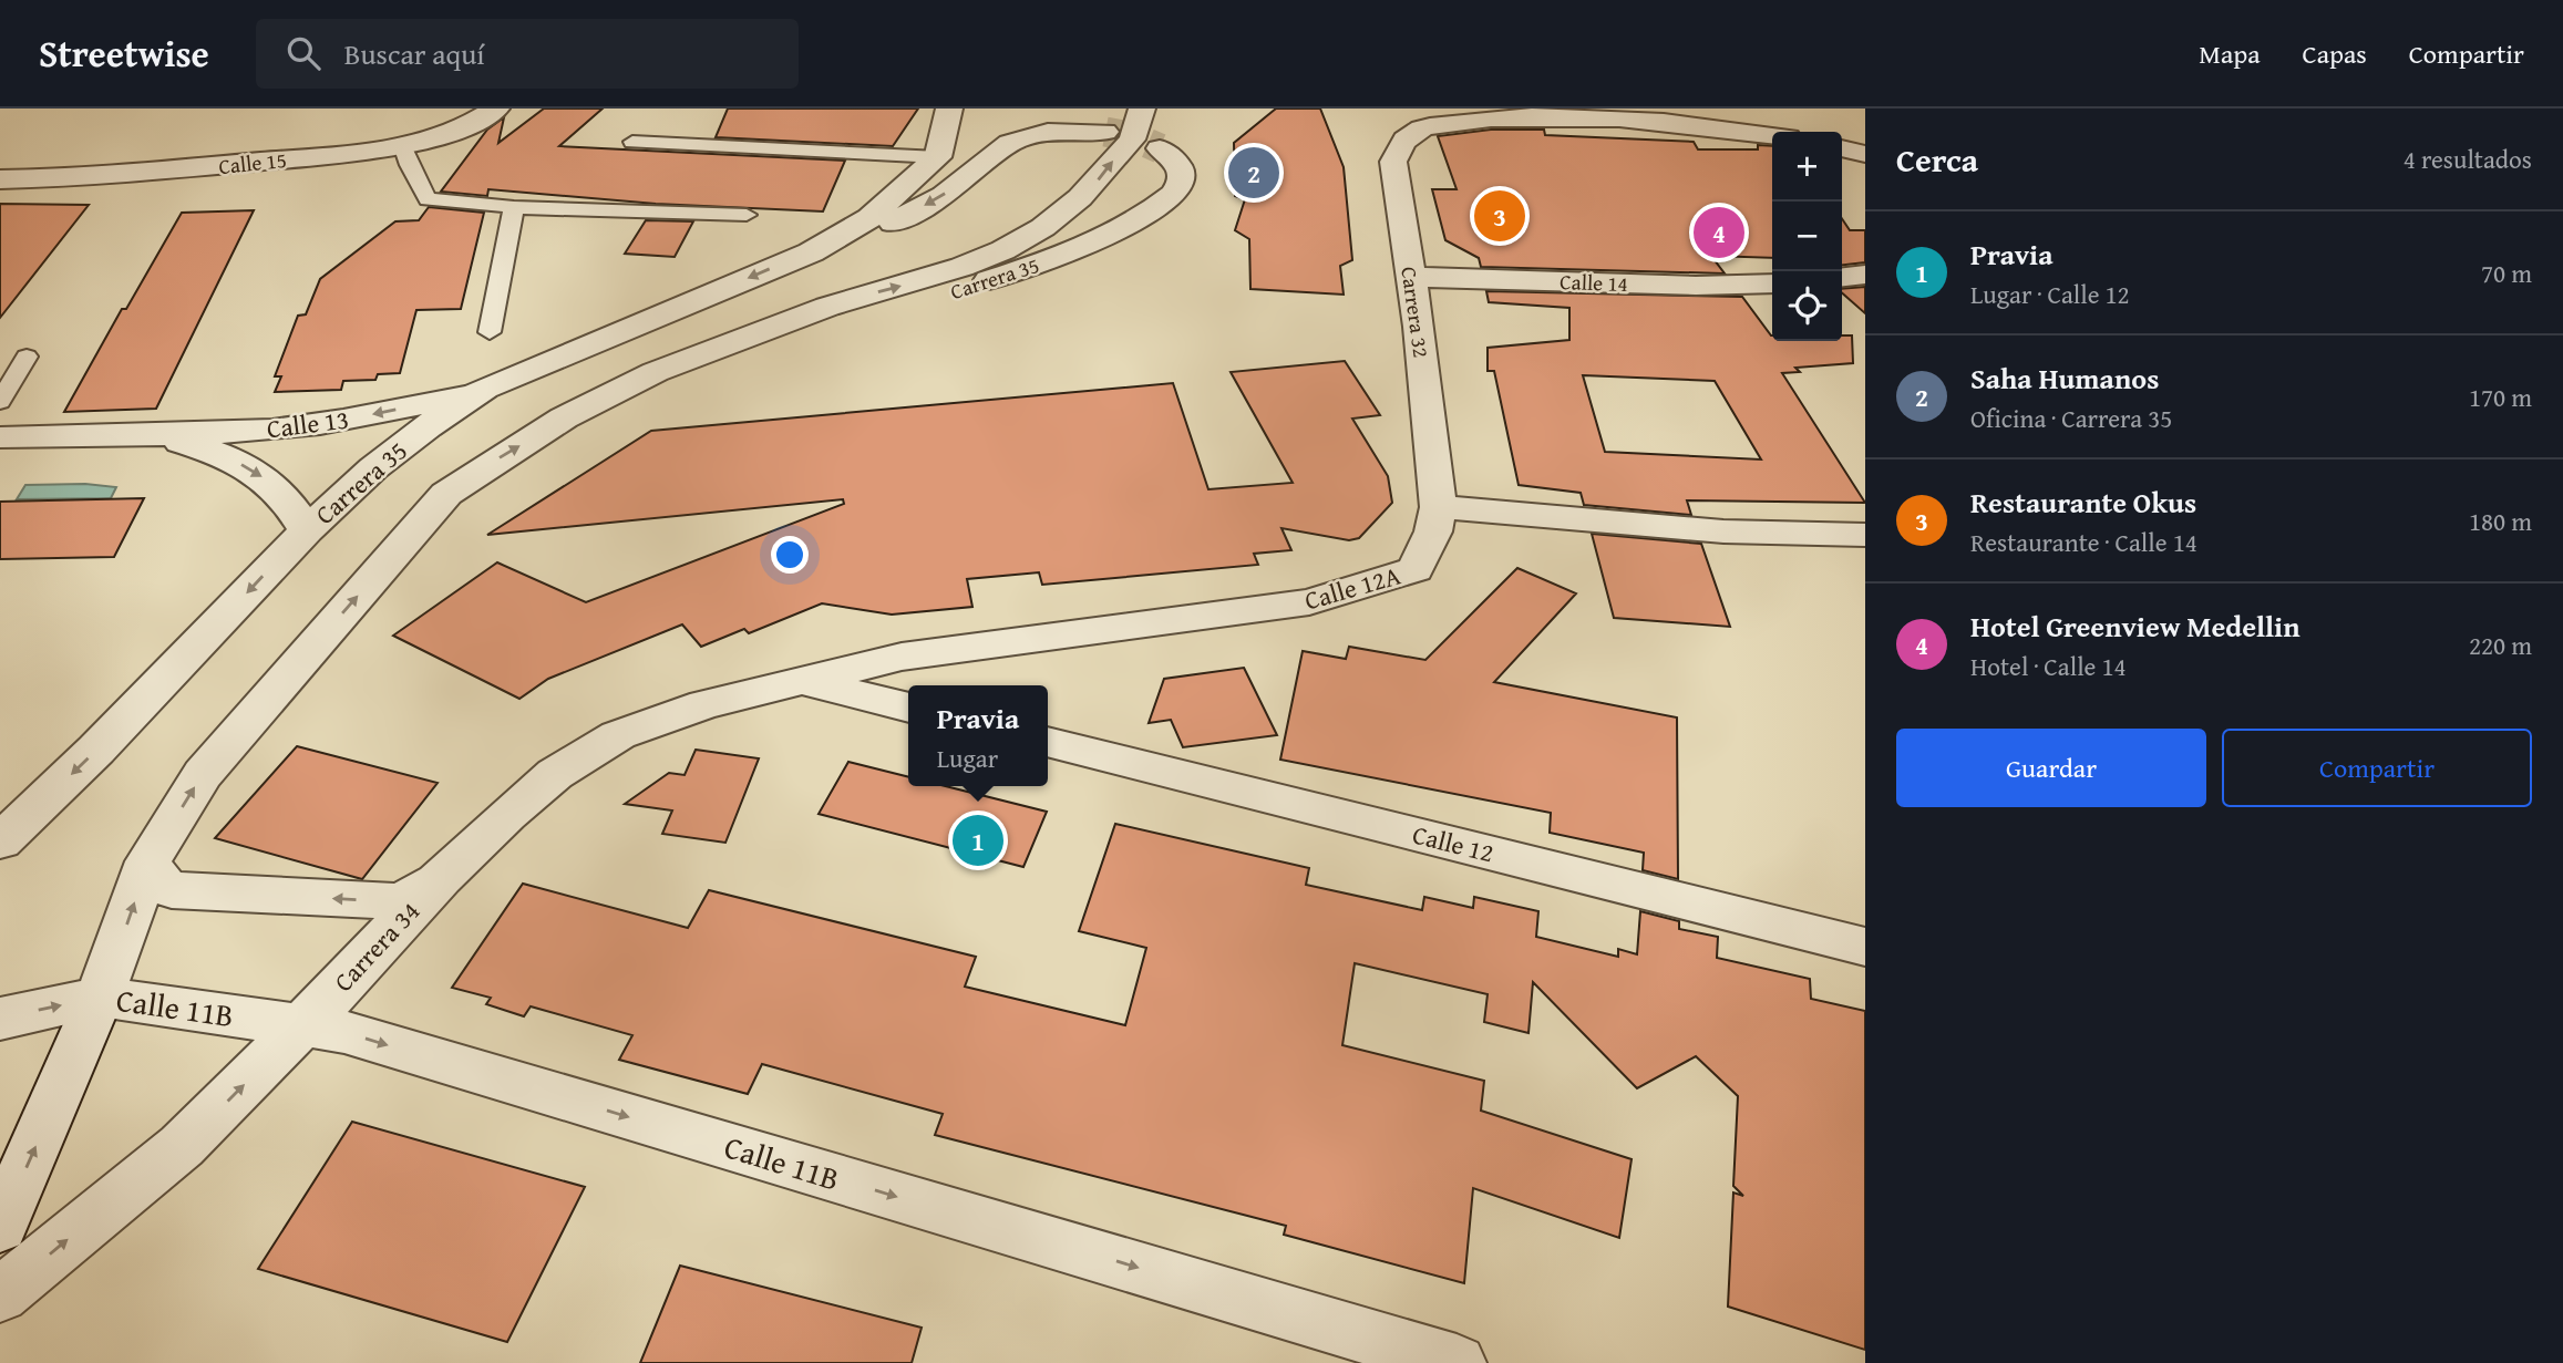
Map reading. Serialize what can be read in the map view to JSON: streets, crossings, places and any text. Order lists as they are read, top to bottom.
{
  "streets": {
    "street": [
      "Calle 15",
      "Carrera 35",
      "Calle 14",
      "Carrera 32",
      "Calle 13",
      "Calle 12A",
      "Calle 12",
      "Carrera 34",
      "Calle 11B"
    ]
  },
  "crossings": [
    ["Carrera 35", "Calle 13"],
    ["Carrera 35", "Calle 11B"],
    ["Calle 14", "Carrera 32"],
    ["Carrera 32", "Calle 12A"],
    ["Calle 12A", "Carrera 34"],
    ["Carrera 34", "Calle 11B"]
  ],
  "one_way": ["Calle 11B"],
  "page": {
    "header": "Streetwise",
    "search": "Buscar aquí",
    "nav": ["Mapa", "Capas", "Compartir"],
    "heading": ["Cerca", "4 resultados"],
    "map_buttons": ["+", "−"],
    "pins": [
      "2",
      "3",
      "4",
      "1"
    ],
    "list": [
      {
        "mark": "1",
        "name": "Pravia",
        "note": "Lugar · Calle 12",
        "value": "70 m"
      },
      {
        "mark": "2",
        "name": "Saha Humanos",
        "note": "Oficina · Carrera 35",
        "value": "170 m"
      },
      {
        "mark": "3",
        "name": "Restaurante Okus",
        "note": "Restaurante · Calle 14",
        "value": "180 m"
      },
      {
        "mark": "4",
        "name": "Hotel Greenview Medellin",
        "note": "Hotel · Calle 14",
        "value": "220 m"
      }
    ],
    "popup": ["Pravia", "Lugar"],
    "buttons": ["Guardar", "Compartir"]
  }
}
